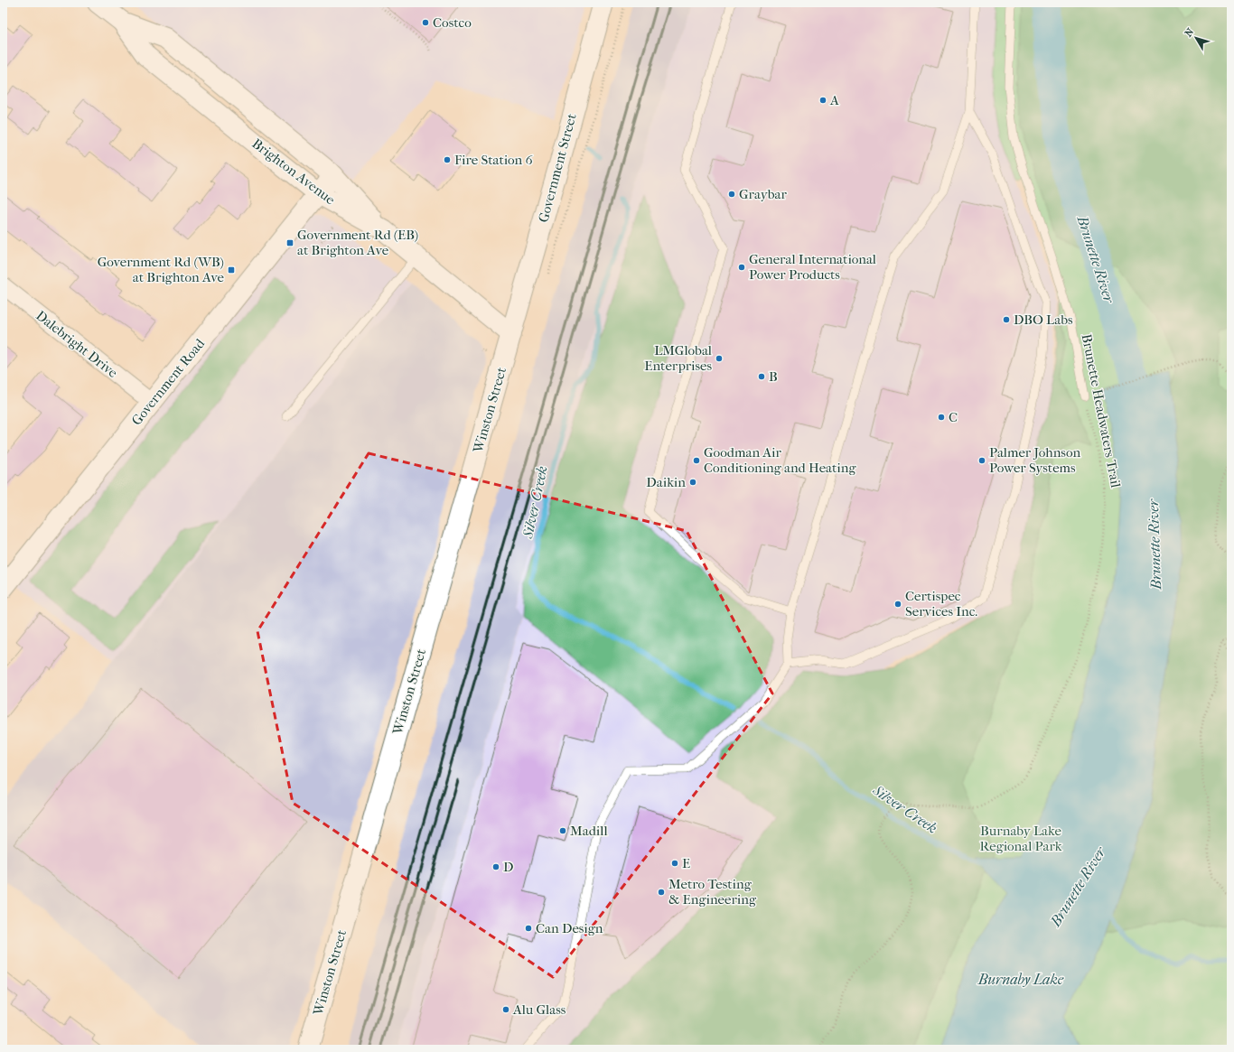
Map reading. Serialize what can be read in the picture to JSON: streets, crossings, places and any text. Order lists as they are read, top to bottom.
{
  "streets": {
    "street": [
      "Government Street",
      "Brighton Avenue",
      "Dalebright Drive",
      "Government Road",
      "Winston Street"
    ],
    "lane": ["Brunette Headwaters Trail"]
  },
  "crossings": [
    ["Government Street", "Brighton Avenue"],
    ["Government Street", "Winston Street"],
    ["Brighton Avenue", "Government Road"],
    ["Brighton Avenue", "Winston Street"],
    ["Dalebright Drive", "Government Road"]
  ],
  "water": ["Brunette River", "Silver Creek", "Burnaby Lake"],
  "parks": ["Burnaby Lake Regional Park"],
  "places": {
    "other": [
      "Costco",
      "A",
      "Fire Station 6",
      "Graybar",
      "General International Power Products",
      "DBO Labs",
      "LMGlobal Enterprises",
      "B",
      "C",
      "Goodman Air Conditioning and Heating",
      "Palmer Johnson Power Systems",
      "Daikin",
      "Certispec Services Inc.",
      "Madill",
      "E",
      "D",
      "Metro Testing & Engineering",
      "Can Design",
      "Alu Glass"
    ],
    "transit": ["Government Rd (EB) at Brighton Ave", "Government Rd (WB) at Brighton Ave"]
  },
  "north": "top left"
}
